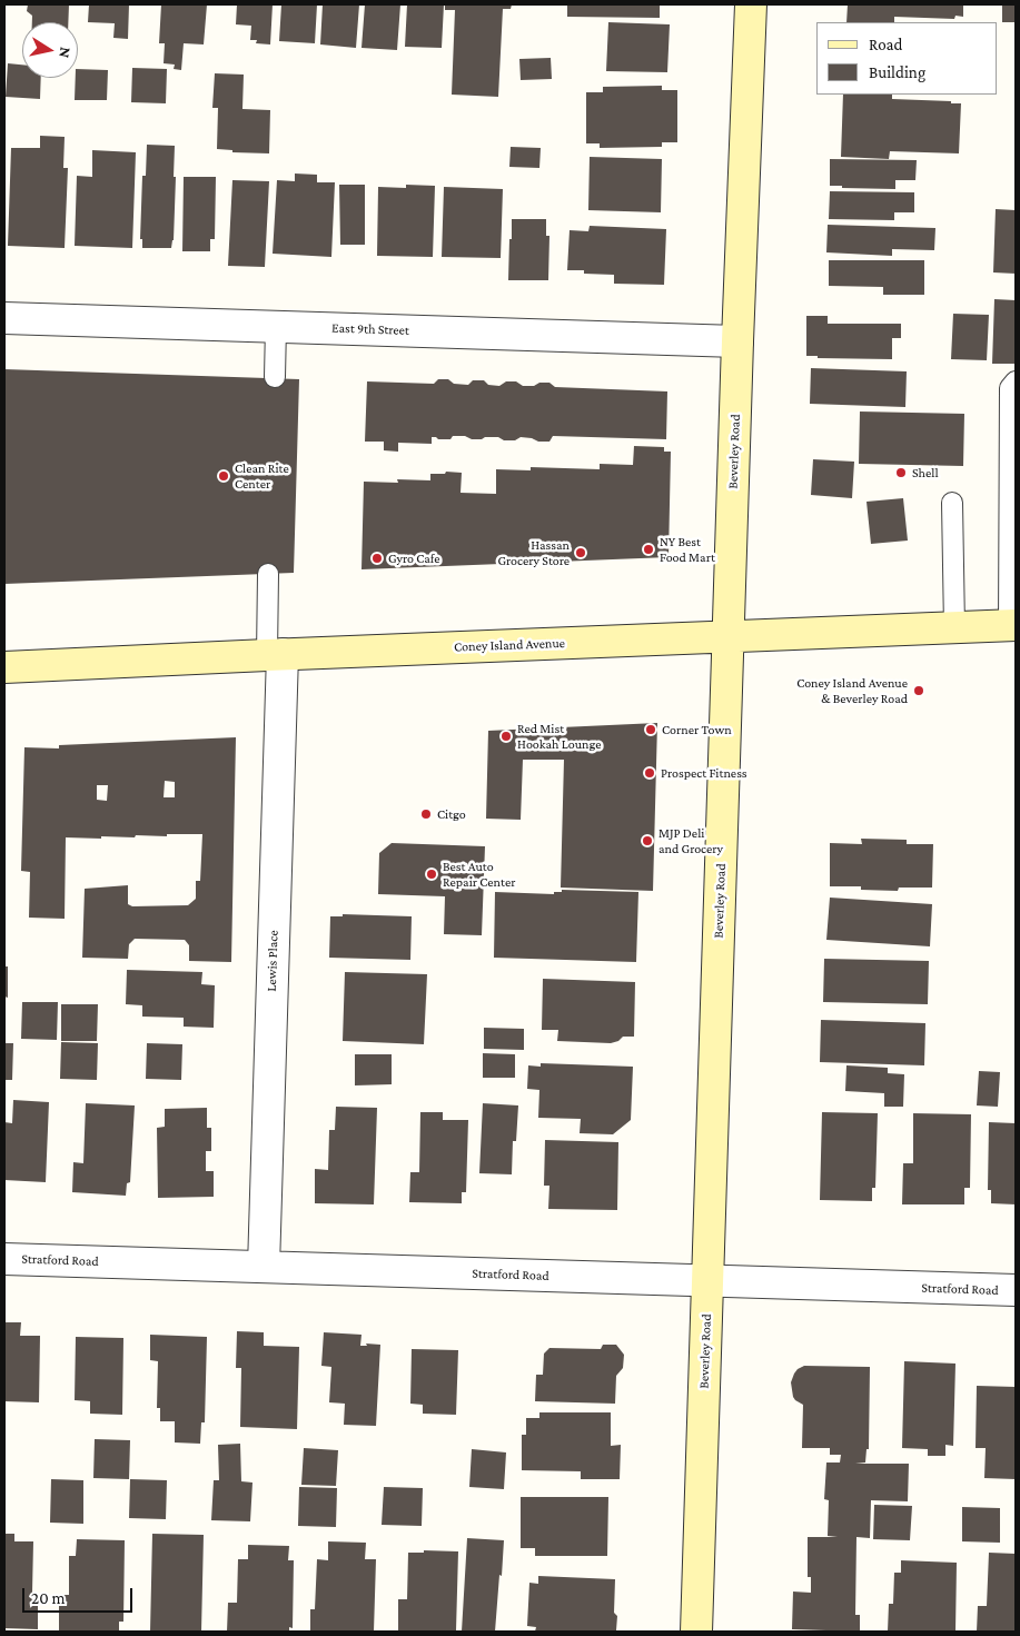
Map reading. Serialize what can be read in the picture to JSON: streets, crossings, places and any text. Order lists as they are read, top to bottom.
{
  "streets": {
    "street": [
      "East 9th Street",
      "Beverley Road",
      "Coney Island Avenue",
      "Lewis Place",
      "Stratford Road"
    ]
  },
  "crossings": [
    ["East 9th Street", "Beverley Road"],
    ["Beverley Road", "Coney Island Avenue"],
    ["Beverley Road", "Stratford Road"],
    ["Coney Island Avenue", "Lewis Place"],
    ["Lewis Place", "Stratford Road"]
  ],
  "places": [
    "Shell",
    "Clean Rite Center",
    "NY Best Food Mart",
    "Hassan Grocery Store",
    "Gyro Cafe",
    "Coney Island Avenue & Beverley Road",
    "Corner Town",
    "Red Mist Hookah Lounge",
    "Prospect Fitness",
    "Citgo",
    "MJP Deli and Grocery",
    "Best Auto Repair Center"
  ],
  "legend": ["Road", "Building"],
  "scale_bar": "20 m",
  "north": "right"
}
